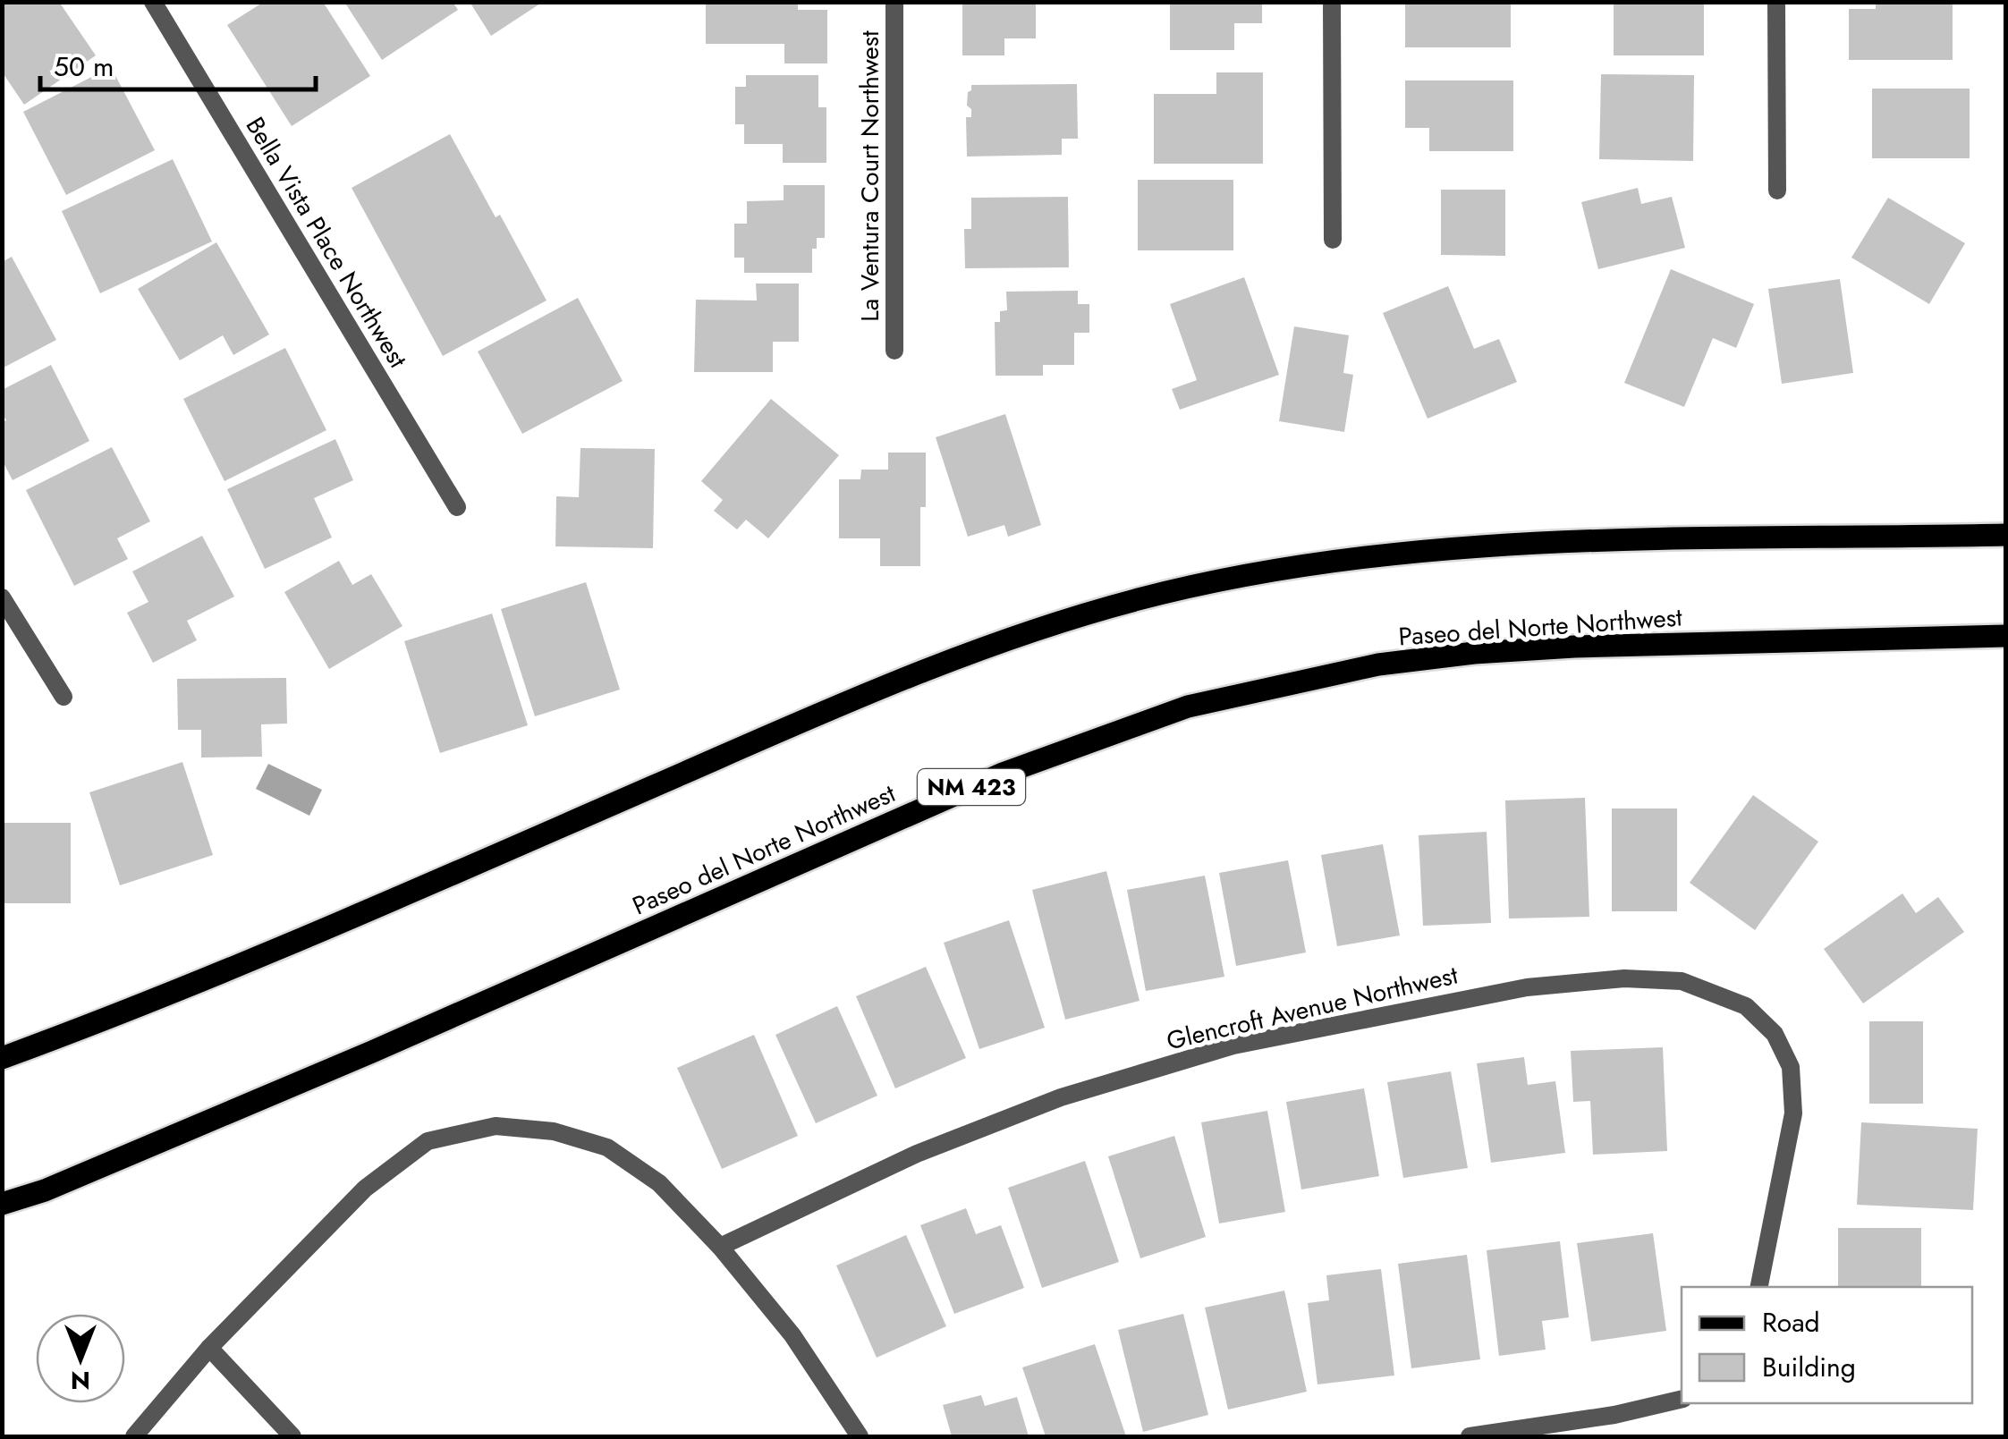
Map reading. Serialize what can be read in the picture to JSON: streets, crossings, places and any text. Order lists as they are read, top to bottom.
{
  "streets": {
    "main road": ["Paseo del Norte Northwest", "NM 423"],
    "street": ["La Ventura Court Northwest", "Bella Vista Place Northwest", "Glencroft Avenue Northwest"]
  },
  "legend": ["Road", "Building"],
  "scale_bar": "50 m",
  "north": "bottom"
}
